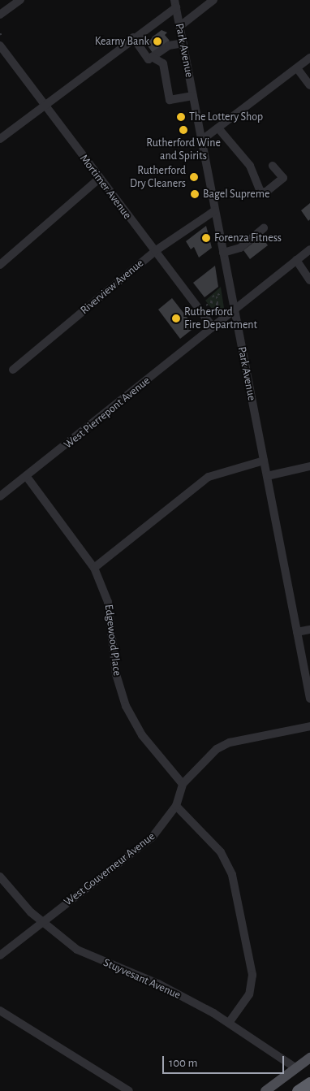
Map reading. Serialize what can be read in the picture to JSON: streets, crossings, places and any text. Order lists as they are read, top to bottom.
{
  "streets": {
    "street": [
      "Park Avenue",
      "Mortimer Avenue",
      "Riverview Avenue",
      "West Pierrepont Avenue",
      "Edgewood Place",
      "West Gouverneur Avenue",
      "Stuyvesant Avenue"
    ]
  },
  "crossings": [
    ["Park Avenue", "Riverview Avenue"],
    ["Park Avenue", "West Pierrepont Avenue"],
    ["Mortimer Avenue", "Riverview Avenue"],
    ["Mortimer Avenue", "West Pierrepont Avenue"],
    ["West Pierrepont Avenue", "Edgewood Place"],
    ["Edgewood Place", "West Gouverneur Avenue"],
    ["West Gouverneur Avenue", "Stuyvesant Avenue"]
  ],
  "places": [
    "Kearny Bank",
    "The Lottery Shop",
    "Rutherford Wine and Spirits",
    "Rutherford Dry Cleaners",
    "Bagel Supreme",
    "Forenza Fitness",
    "Rutherford Fire Department"
  ],
  "scale_bar": "100 m"
}
